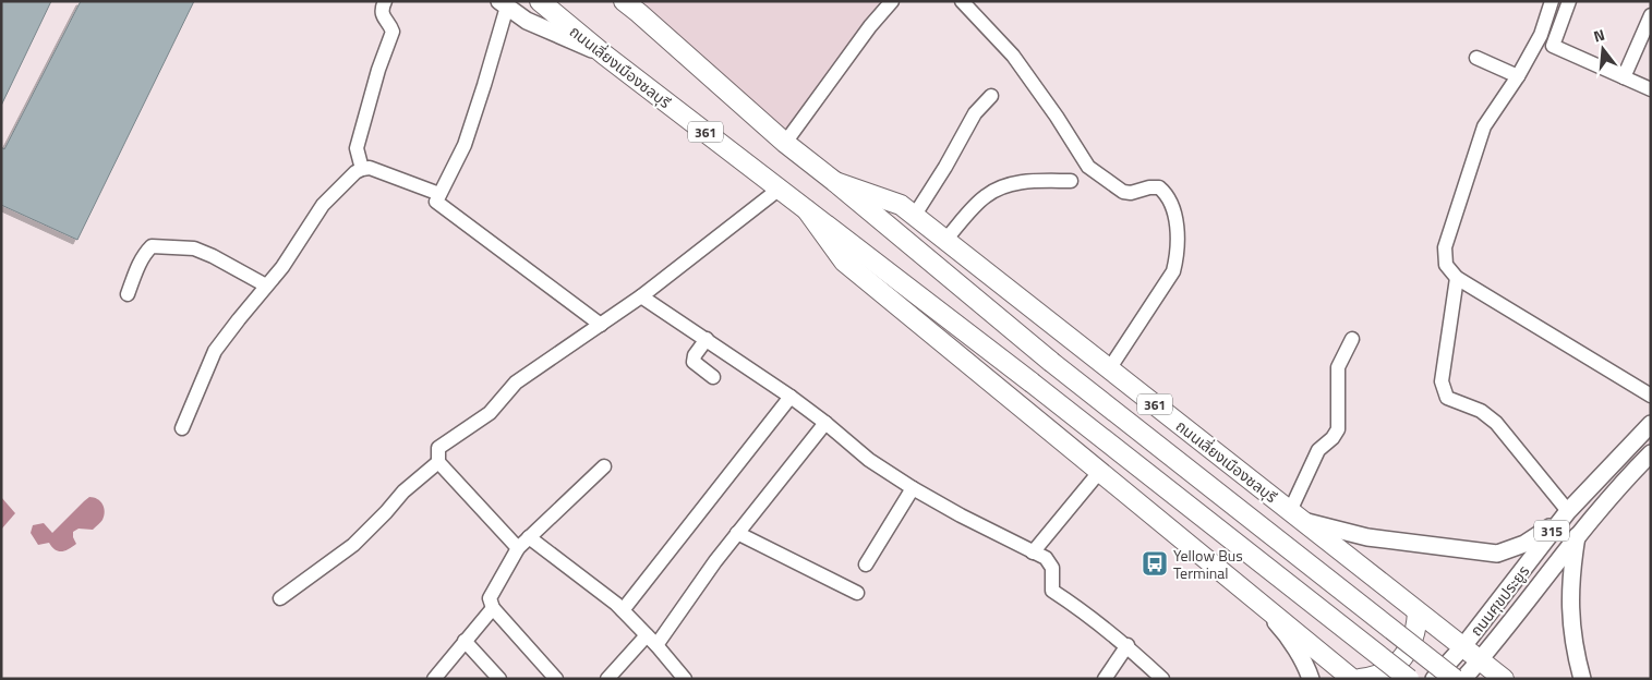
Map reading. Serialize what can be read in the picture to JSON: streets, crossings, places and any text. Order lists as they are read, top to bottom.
{
  "streets": {
    "highway": ["ถนนเลี่ยงเมืองชลบุรี", "361"],
    "main road": ["315", "ถนนศุขประยูร"]
  },
  "crossings": [
    ["ถนนเลี่ยงเมืองชลบุรี", "361"],
    ["ถนนเลี่ยงเมืองชลบุรี", "ถนนศุขประยูร"]
  ],
  "places": {
    "bus stop": ["Yellow Bus Terminal"]
  },
  "north": "top"
}
